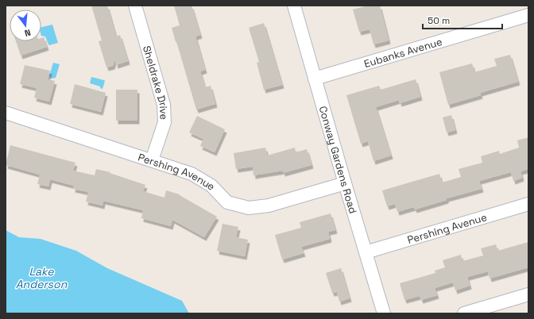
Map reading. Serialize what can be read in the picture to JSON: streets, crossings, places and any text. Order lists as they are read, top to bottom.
{
  "streets": {
    "street": [
      "Eubanks Avenue",
      "Sheldrake Drive",
      "Conway Gardens Road",
      "Pershing Avenue"
    ]
  },
  "crossings": [
    ["Eubanks Avenue", "Conway Gardens Road"],
    ["Sheldrake Drive", "Pershing Avenue"],
    ["Conway Gardens Road", "Pershing Avenue"]
  ],
  "water": ["Lake Anderson"],
  "scale_bar": "50 m",
  "north": "bottom"
}
